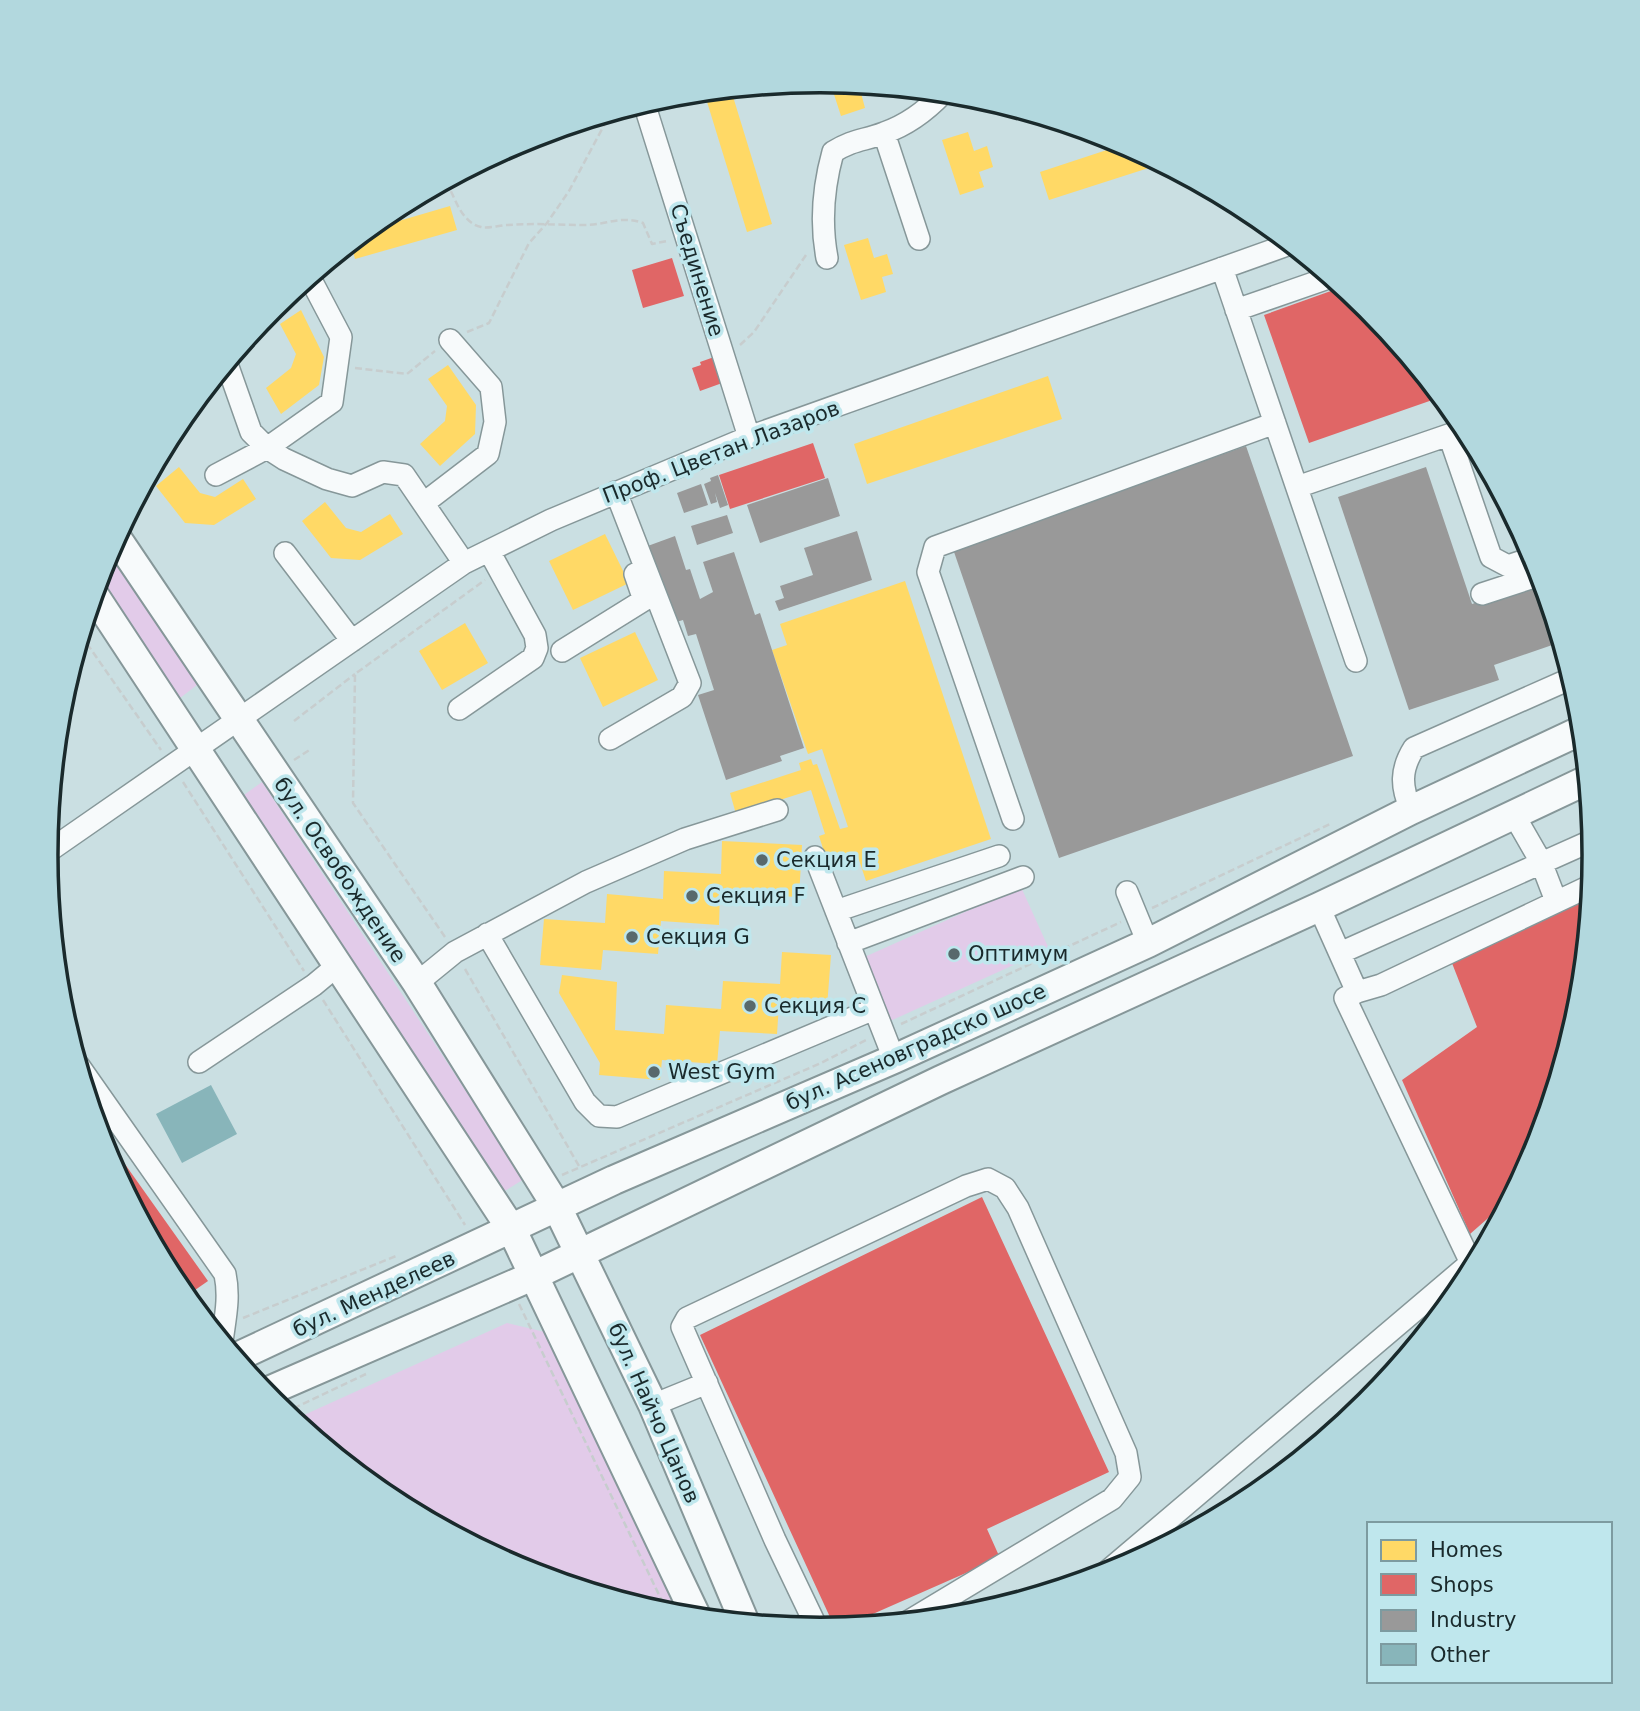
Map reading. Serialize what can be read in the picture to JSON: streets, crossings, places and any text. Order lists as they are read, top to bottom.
{
  "streets": {
    "main road": [
      "бул. Освобождение",
      "бул. Асеновградско шосе",
      "бул. Менделеев",
      "бул. Найчо Цанов"
    ],
    "street": ["Съединение", "Проф. Цветан Лазаров"]
  },
  "crossings": [
    ["Съединение", "Проф. Цветан Лазаров"],
    ["Проф. Цветан Лазаров", "бул. Освобождение"],
    ["бул. Освобождение", "бул. Асеновградско шосе"],
    ["бул. Освобождение", "бул. Найчо Цанов"],
    ["бул. Асеновградско шосе", "бул. Менделеев"],
    ["бул. Асеновградско шосе", "бул. Найчо Цанов"]
  ],
  "places": [
    "Секция E",
    "Секция F",
    "Секция G",
    "Оптимум",
    "Секция C",
    "West Gym"
  ],
  "legend": [
    "Homes",
    "Shops",
    "Industry",
    "Other"
  ]
}
